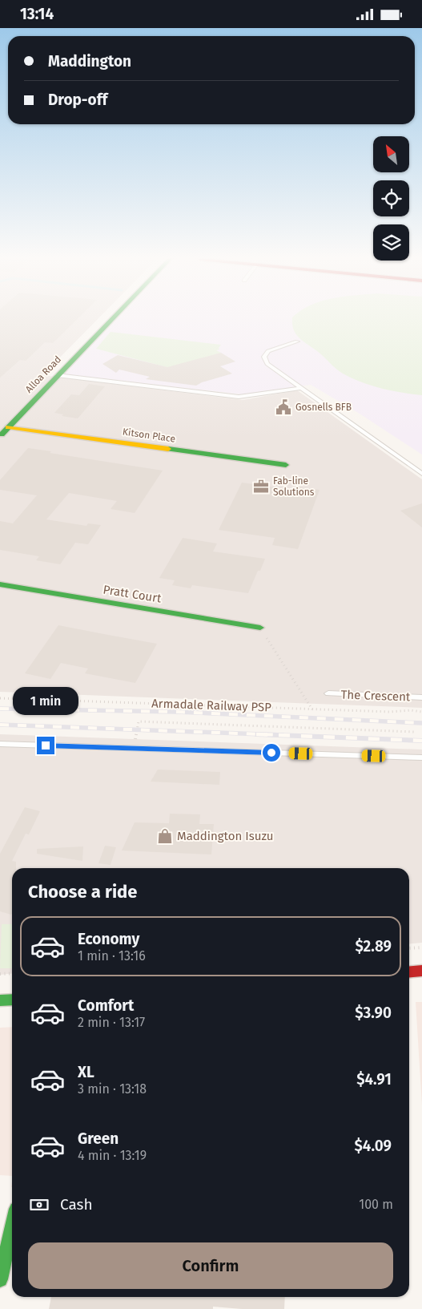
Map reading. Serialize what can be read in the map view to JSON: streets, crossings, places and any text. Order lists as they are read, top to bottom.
{
  "streets": {
    "main road": ["Alloa Road", "Kitson Place", "Pratt Court"],
    "lane": ["The Crescent"],
    "path": ["Armadale Railway PSP"]
  },
  "crossings": [
    ["Alloa Road", "Kitson Place"]
  ],
  "places": {
    "public building": ["Gosnells BFB"],
    "office": ["Fab-line Solutions"],
    "shop": ["Maddington Isuzu"]
  },
  "north": "top left",
  "page": {
    "status": "13:14",
    "banner": ["Maddington", "Drop-off"],
    "bubble": "1 min",
    "heading": "Choose a ride",
    "list": [
      {
        "name": "Economy",
        "note": "1 min · 13:16",
        "value": "$2.89"
      },
      {
        "name": "Comfort",
        "note": "2 min · 13:17",
        "value": "$3.90"
      },
      {
        "name": "XL",
        "note": "3 min · 13:18",
        "value": "$4.91"
      },
      {
        "name": "Green",
        "note": "4 min · 13:19",
        "value": "$4.09"
      }
    ],
    "pay": ["Cash", "100 m"],
    "buttons": "Confirm"
  }
}
